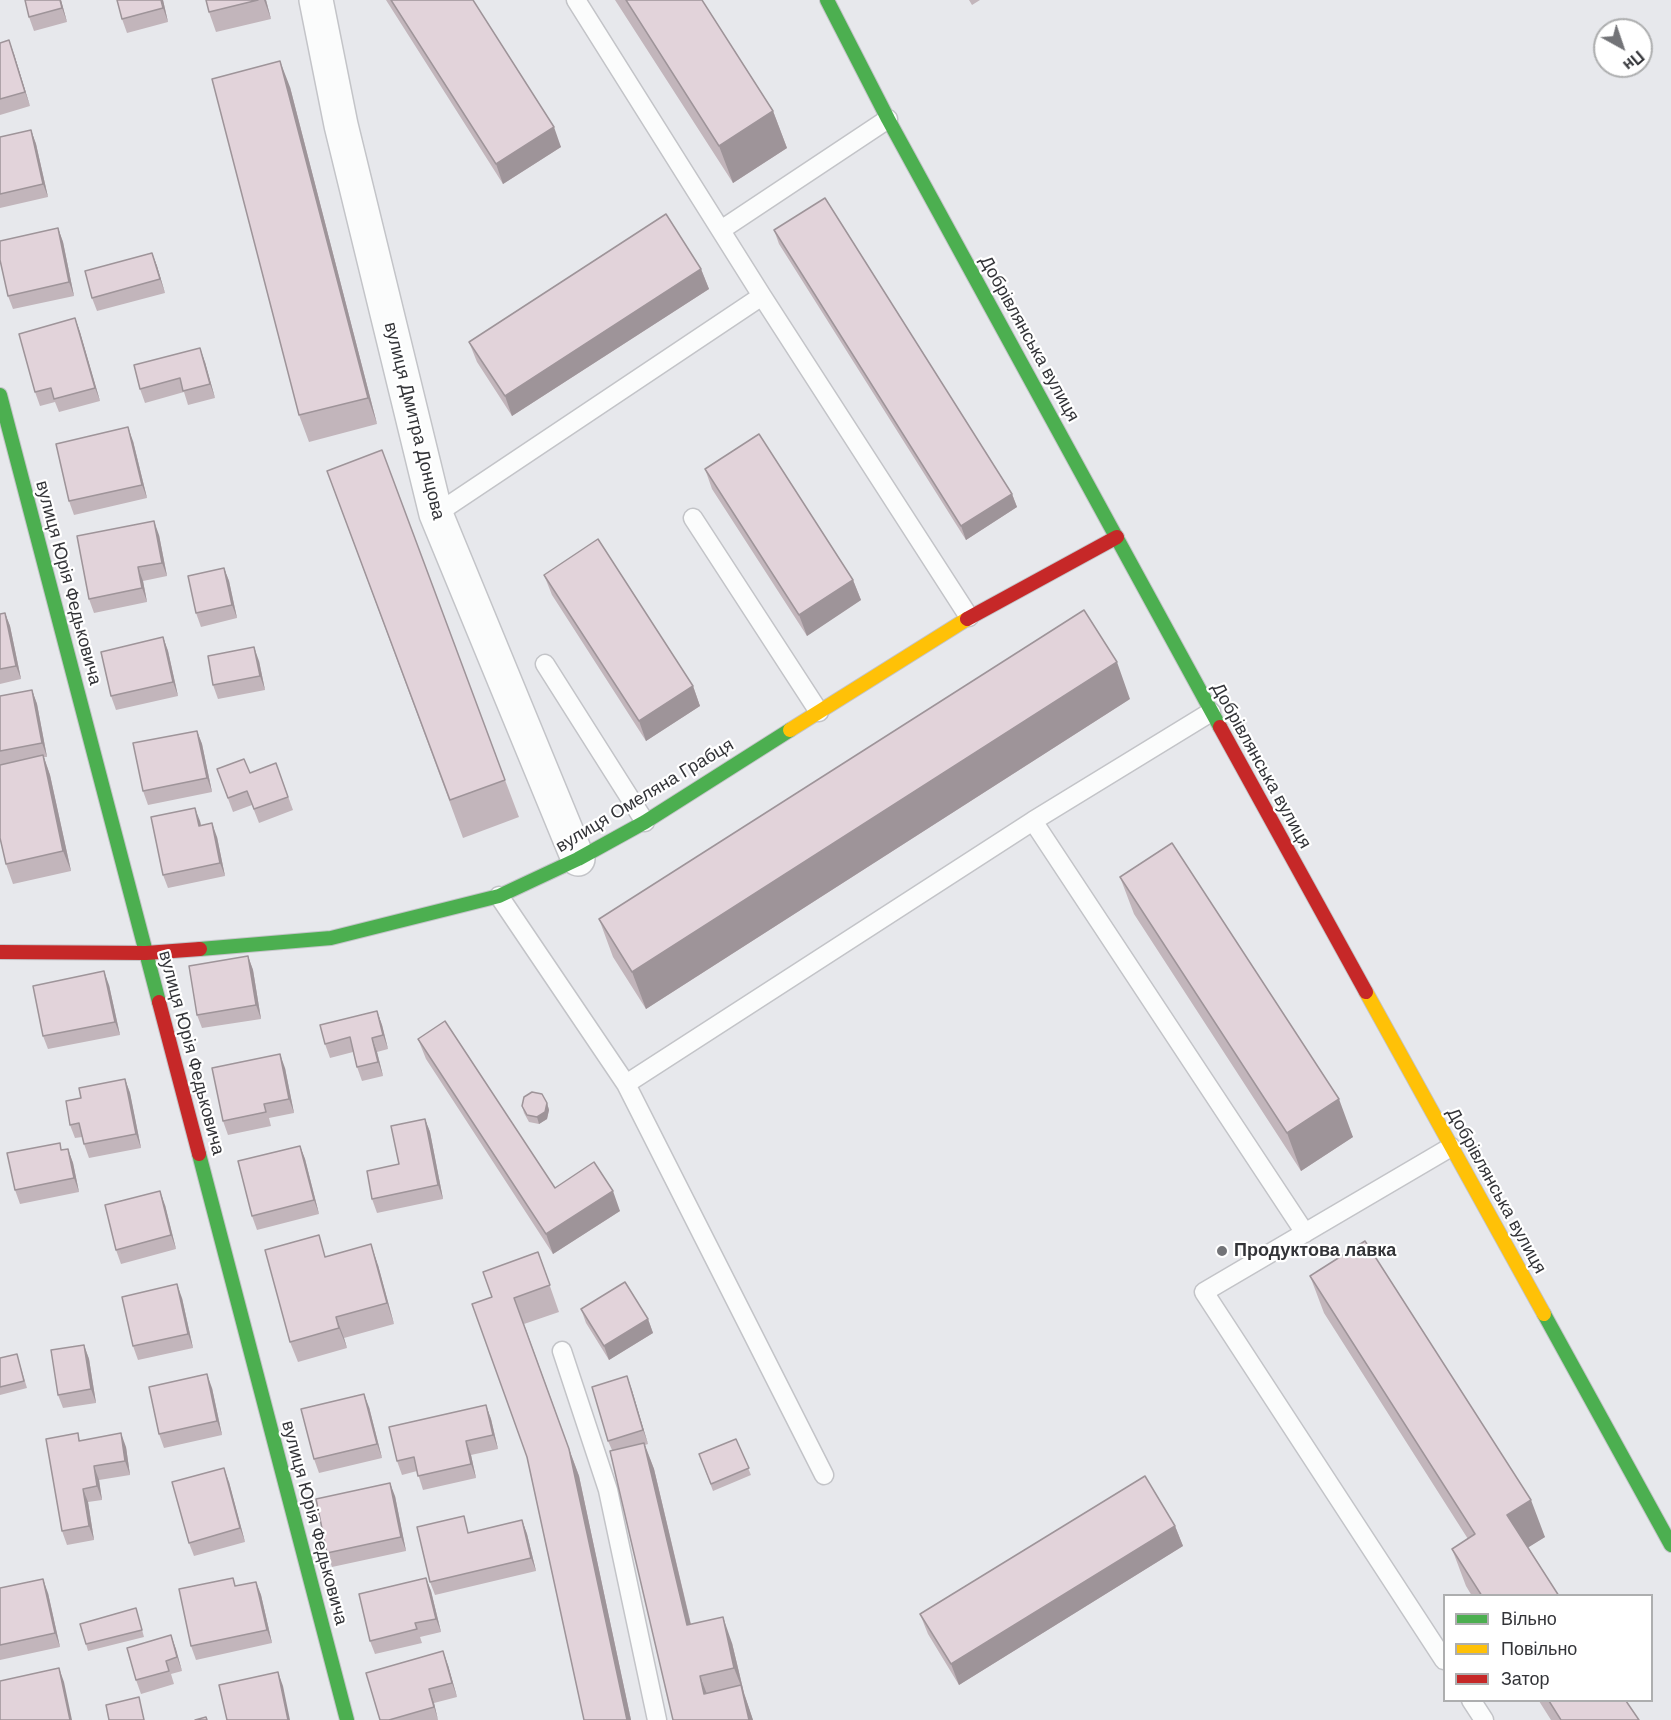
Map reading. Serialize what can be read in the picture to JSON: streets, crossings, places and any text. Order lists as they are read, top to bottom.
{
  "streets": {
    "street": [
      "Добрівлянська вулиця",
      "вулиця Дмитра Донцова",
      "вулиця Юрія Федьковича",
      "вулиця Омеляна Грабця"
    ]
  },
  "crossings": [
    ["Добрівлянська вулиця", "вулиця Омеляна Грабця"],
    ["вулиця Дмитра Донцова", "вулиця Омеляна Грабця"],
    ["вулиця Юрія Федьковича", "вулиця Омеляна Грабця"]
  ],
  "places": ["Продуктова лавка"],
  "legend": ["Вільно", "Повільно", "Затор"],
  "north": "bottom right"
}
